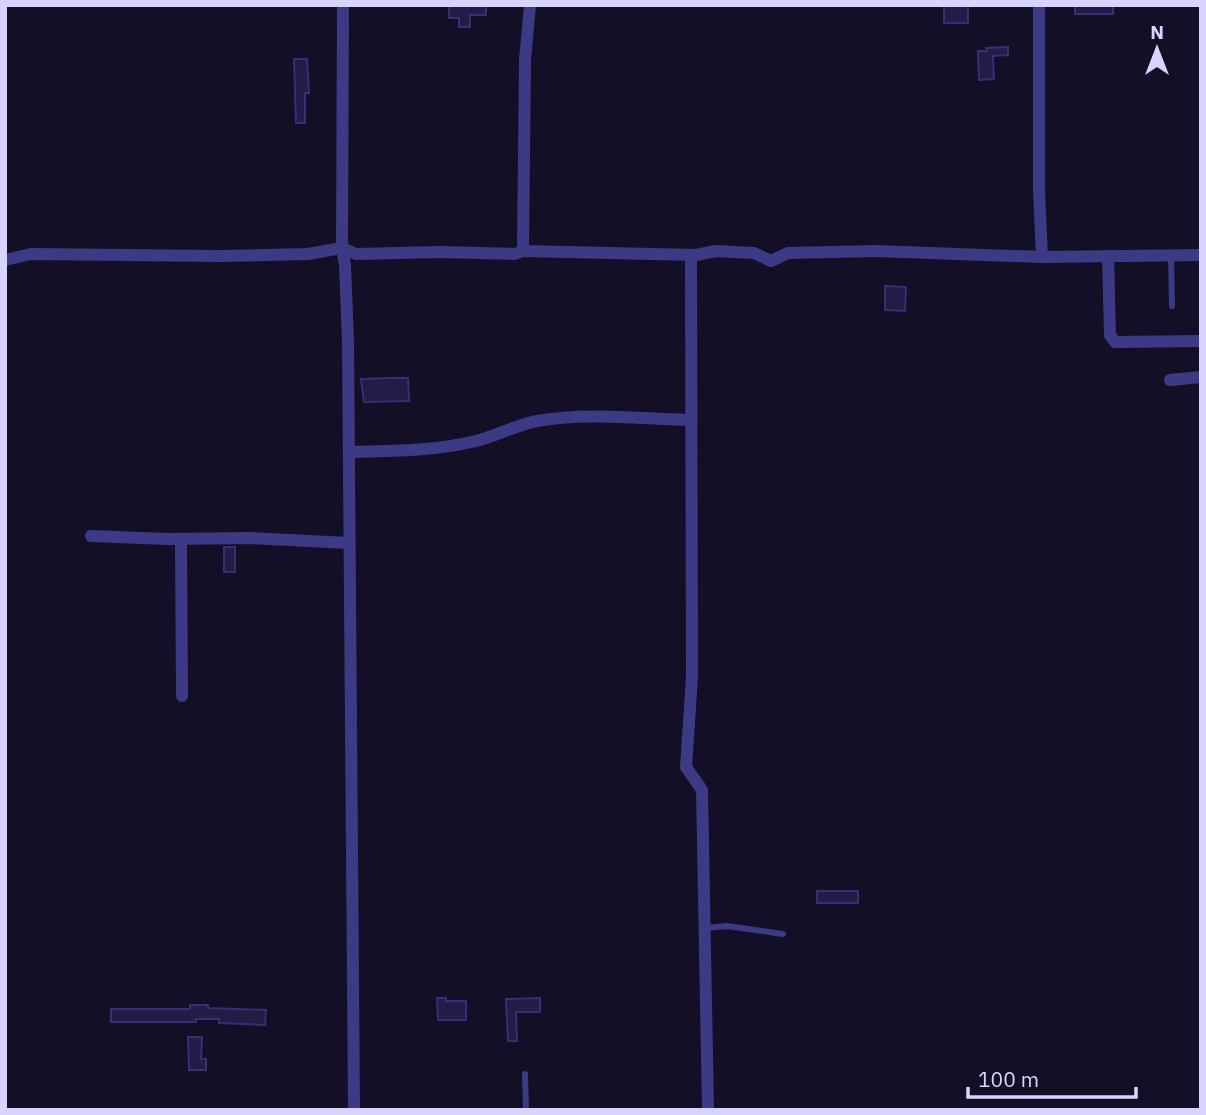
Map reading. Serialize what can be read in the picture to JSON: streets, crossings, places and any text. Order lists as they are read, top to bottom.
{
  "scale_bar": "100 m",
  "north": "top"
}
